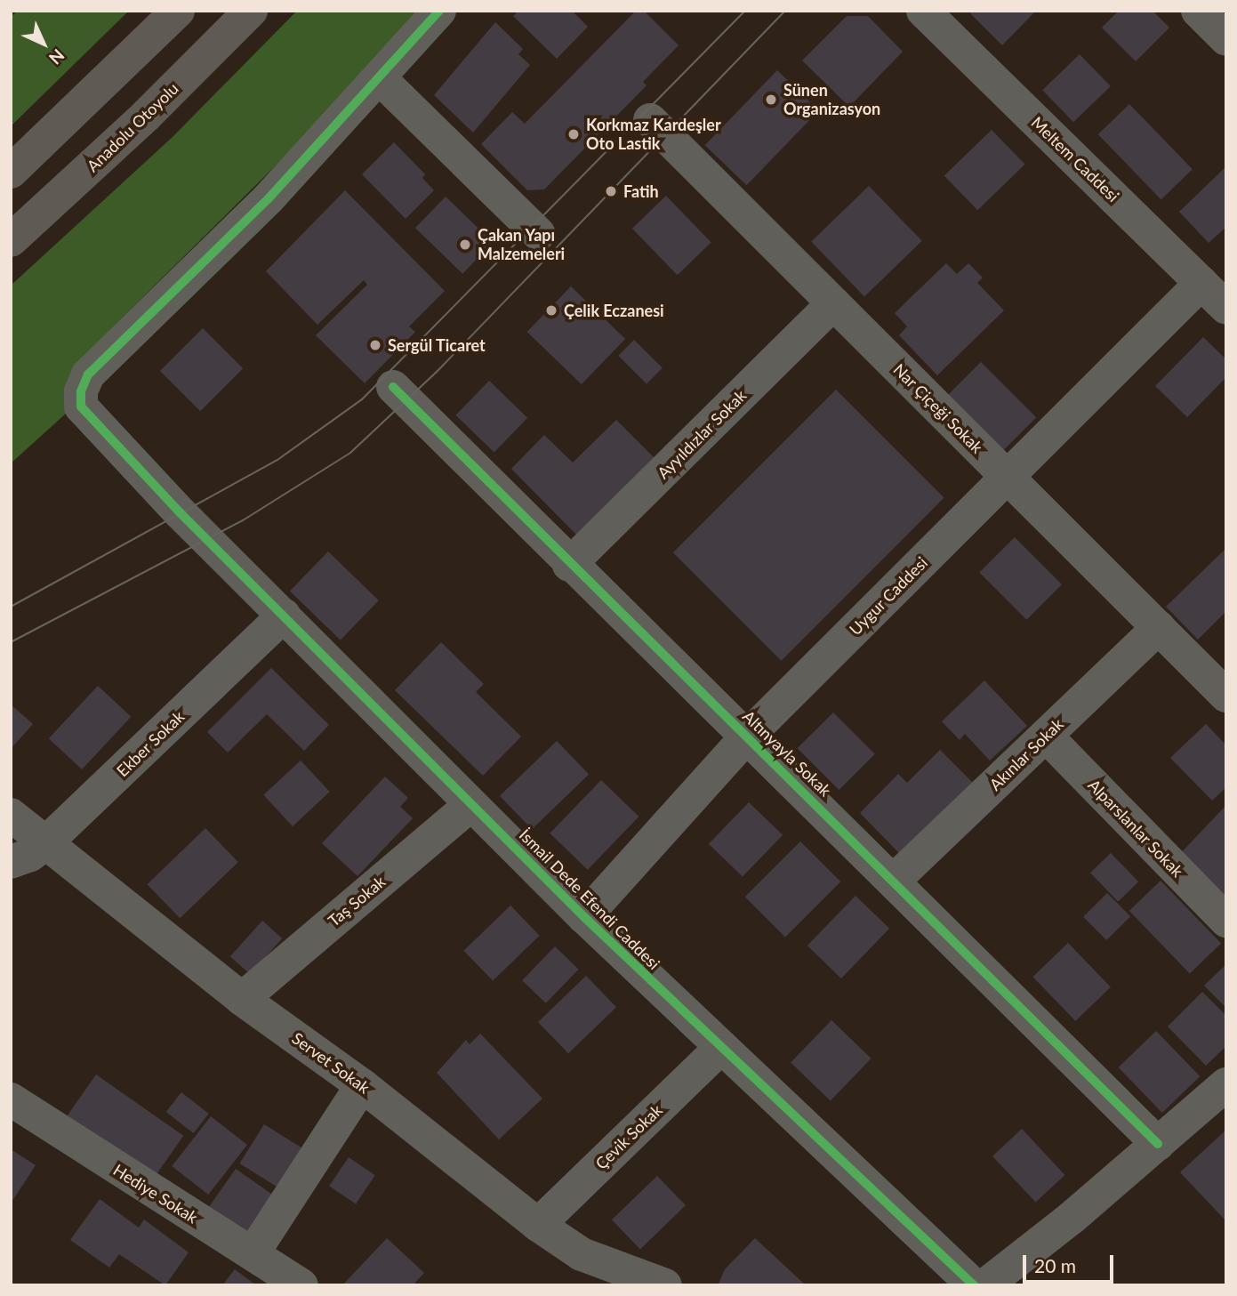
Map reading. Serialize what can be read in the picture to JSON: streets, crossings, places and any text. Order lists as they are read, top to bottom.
{
  "streets": {
    "highway": ["Anadolu Otoyolu"],
    "street": [
      "Meltem Caddesi",
      "Nar Çiçeği Sokak",
      "Ayyıldızlar Sokak",
      "Uygur Caddesi",
      "Ekber Sokak",
      "Altınyayla Sokak",
      "Akınlar Sokak",
      "Alparslanlar Sokak",
      "İsmail Dede Efendi Caddesi",
      "Taş Sokak",
      "Servet Sokak",
      "Çevik Sokak",
      "Hediye Sokak"
    ]
  },
  "crossings": [
    ["Meltem Caddesi", "Uygur Caddesi"],
    ["Nar Çiçeği Sokak", "Ayyıldızlar Sokak"],
    ["Nar Çiçeği Sokak", "Uygur Caddesi"],
    ["Nar Çiçeği Sokak", "Akınlar Sokak"],
    ["Ayyıldızlar Sokak", "Altınyayla Sokak"],
    ["Uygur Caddesi", "Altınyayla Sokak"],
    ["Uygur Caddesi", "İsmail Dede Efendi Caddesi"],
    ["Ekber Sokak", "İsmail Dede Efendi Caddesi"],
    ["Ekber Sokak", "Servet Sokak"],
    ["Altınyayla Sokak", "Akınlar Sokak"],
    ["Akınlar Sokak", "Alparslanlar Sokak"],
    ["İsmail Dede Efendi Caddesi", "Taş Sokak"],
    ["İsmail Dede Efendi Caddesi", "Çevik Sokak"],
    ["Taş Sokak", "Servet Sokak"],
    ["Servet Sokak", "Çevik Sokak"]
  ],
  "places": [
    "Sünen Organizasyon",
    "Korkmaz Kardeşler Oto Lastik",
    "Fatih",
    "Çakan Yapı Malzemeleri",
    "Çelik Eczanesi",
    "Sergül Ticaret"
  ],
  "scale_bar": "20 m",
  "north": "bottom right"
}
